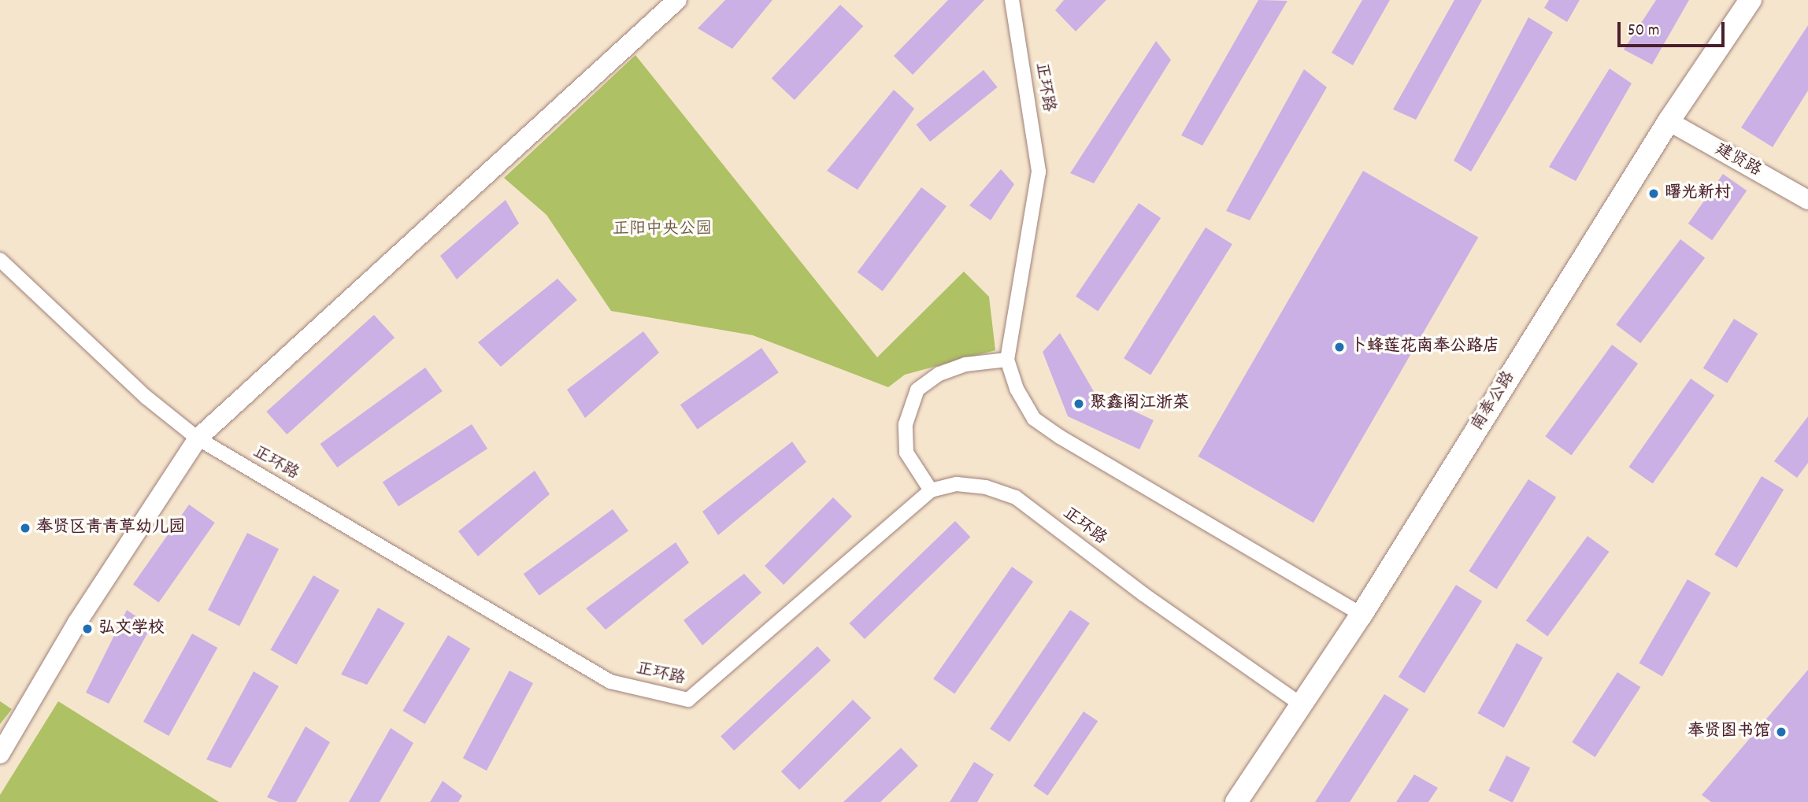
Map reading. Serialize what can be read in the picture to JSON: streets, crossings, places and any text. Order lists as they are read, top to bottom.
{
  "streets": {
    "main road": ["建贤路", "南奉公路"],
    "street": ["正环路"]
  },
  "crossings": [
    ["正环路", "南奉公路"],
    ["建贤路", "南奉公路"]
  ],
  "parks": ["正阳中央公园"],
  "places": [
    "曙光新村",
    "卜蜂莲花南奉公路店",
    "聚鑫阁江浙菜",
    "奉贤区青青草幼儿园",
    "弘文学校",
    "奉贤图书馆"
  ],
  "scale_bar": "50 m"
}
